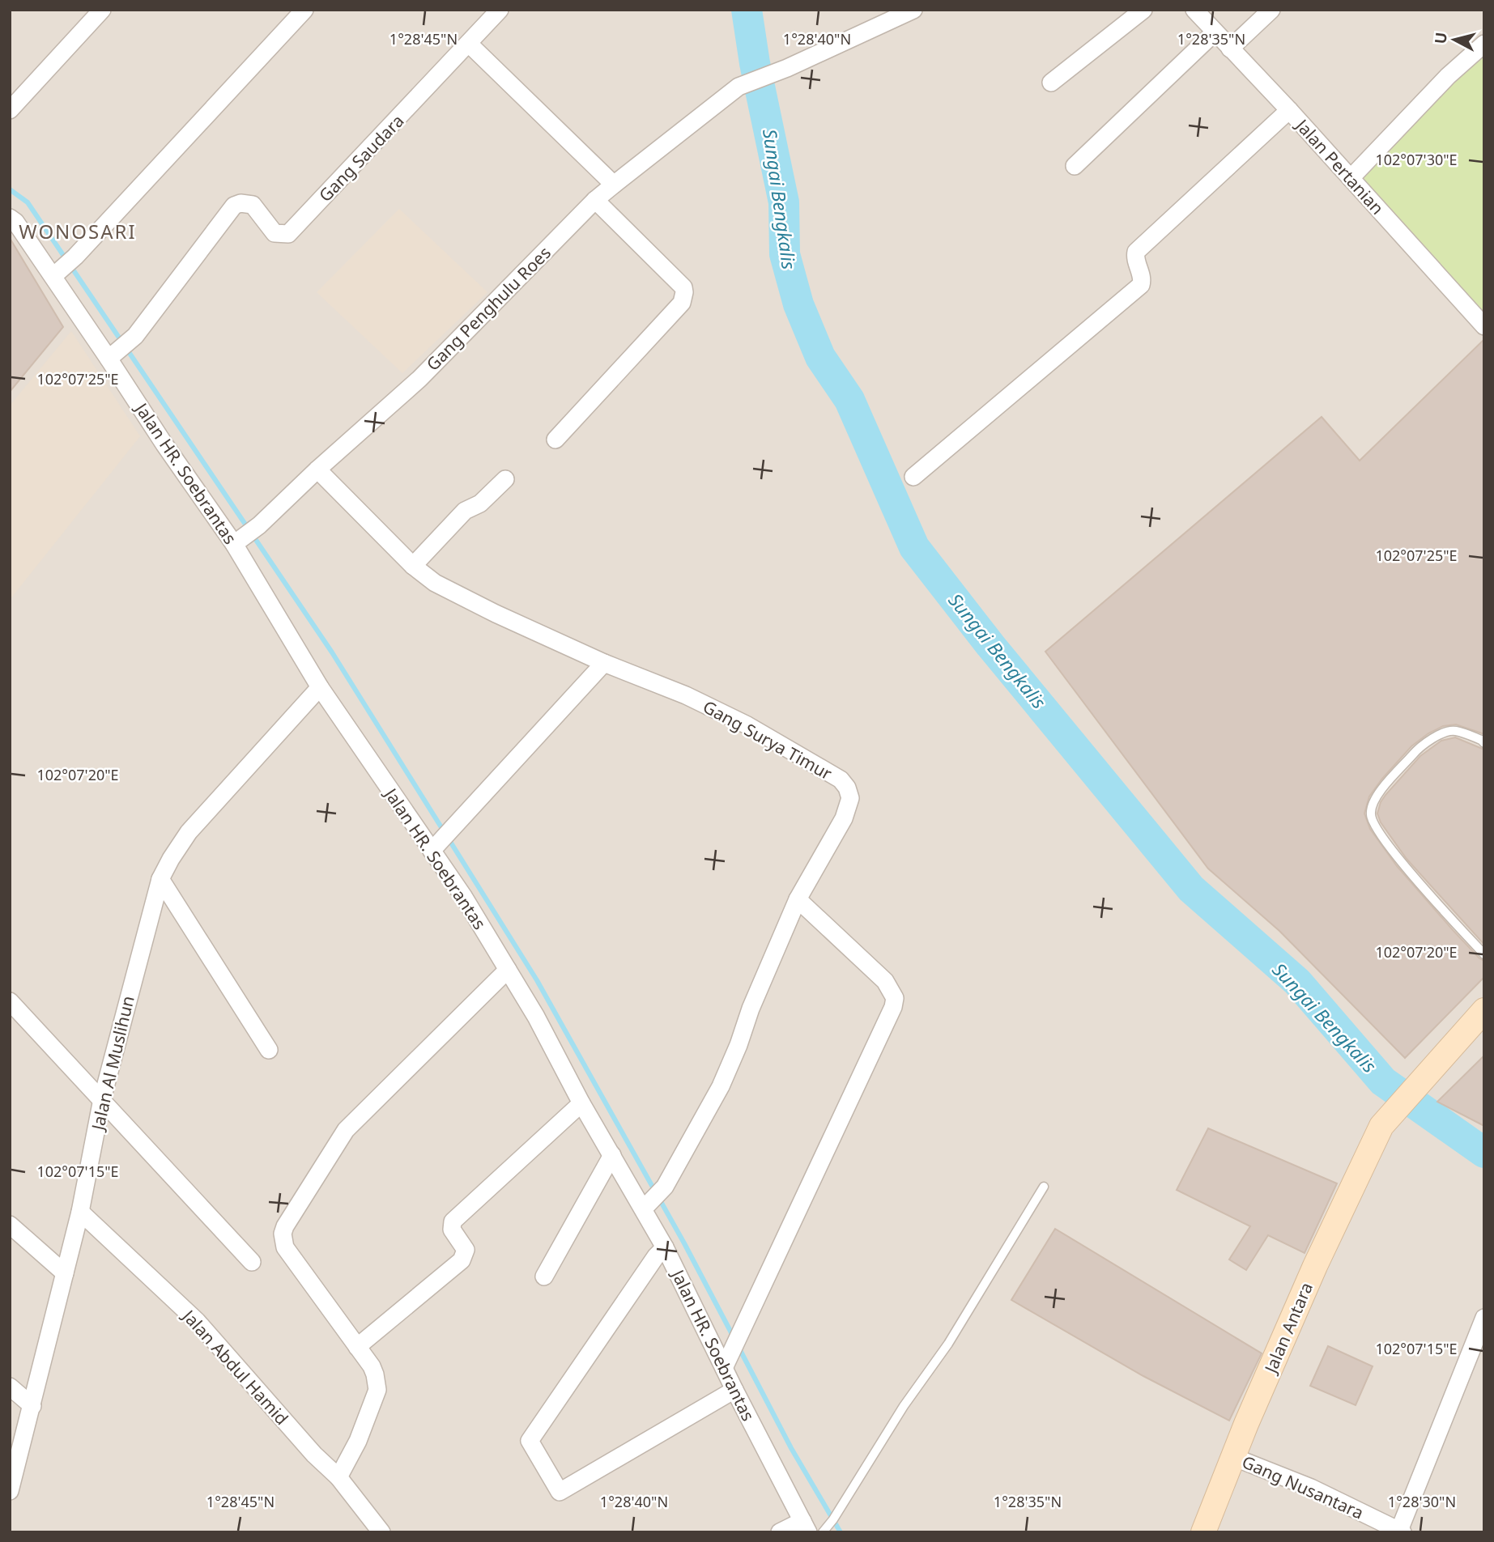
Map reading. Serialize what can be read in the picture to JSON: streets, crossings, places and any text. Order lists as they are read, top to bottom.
{
  "streets": {
    "street": [
      "Gang Saudara",
      "Jalan Pertanian",
      "Gang Penghulu Roes",
      "Jalan HR. Soebrantas",
      "Gang Surya Timur",
      "Jalan Al Muslihun",
      "Jalan Antara",
      "Jalan Abdul Hamid",
      "Gang Nusantara"
    ]
  },
  "crossings": [
    ["Gang Saudara", "Jalan HR. Soebrantas"],
    ["Gang Penghulu Roes", "Jalan HR. Soebrantas"],
    ["Gang Penghulu Roes", "Gang Surya Timur"],
    ["Jalan HR. Soebrantas", "Gang Surya Timur"],
    ["Jalan HR. Soebrantas", "Jalan Al Muslihun"],
    ["Jalan Al Muslihun", "Jalan Abdul Hamid"],
    ["Jalan Antara", "Gang Nusantara"]
  ],
  "districts": ["WONOSARI"],
  "water": ["Sungai Bengkalis"],
  "north": "left",
  "coordinates": [
    "1°28'45\"N",
    "1°28'40\"N",
    "1°28'35\"N",
    "102°07'30\"E",
    "102°07'25\"E",
    "102°07'20\"E",
    "102°07'15\"E",
    "1°28'30\"N"
  ]
}
